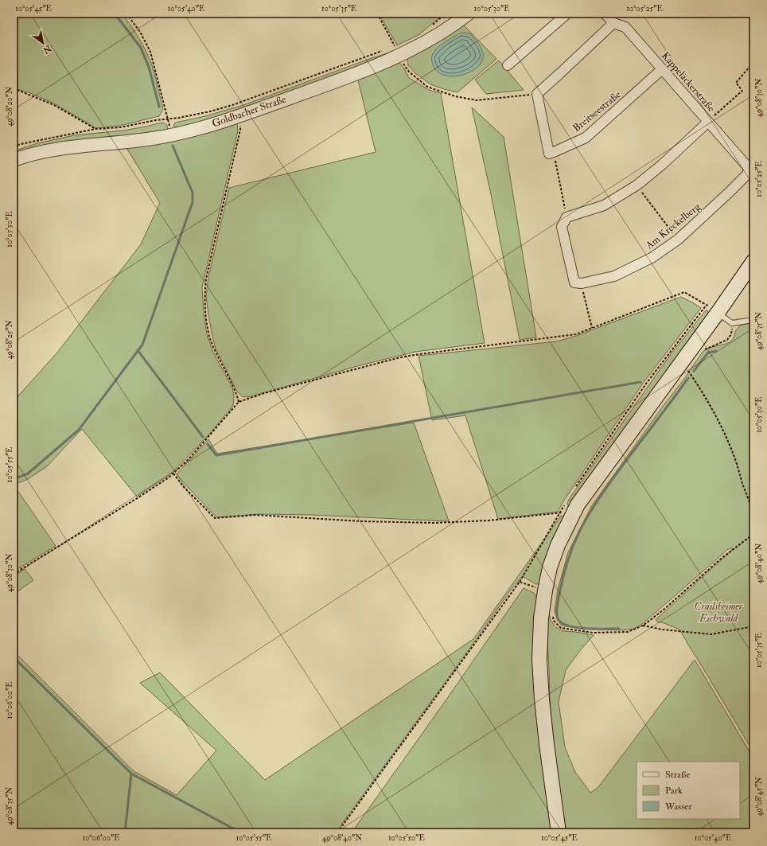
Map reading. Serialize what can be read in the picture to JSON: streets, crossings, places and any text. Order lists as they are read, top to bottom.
{
  "streets": {
    "street": [
      "Kappeläckerstraße",
      "Goldbacher Straße",
      "Breitseestraße",
      "Am Kreckelberg"
    ]
  },
  "crossings": [
    ["Kappeläckerstraße", "Breitseestraße"],
    ["Kappeläckerstraße", "Am Kreckelberg"]
  ],
  "parks": ["Crailsheimer Eichwald"],
  "legend": ["Straße", "Park", "Wasser"],
  "north": "bottom right",
  "coordinates": [
    "10°05'45\"E",
    "10°05'40\"E",
    "10°05'35\"E",
    "10°05'30\"E",
    "10°05'25\"E",
    "49°08'30\"N",
    "49°08'20\"N",
    "10°05'50\"E",
    "49°08'35\"N",
    "49°08'25\"N",
    "10°05'55\"E",
    "49°08'40\"N",
    "10°06'00\"E",
    "49°08'45\"N"
  ]
}
